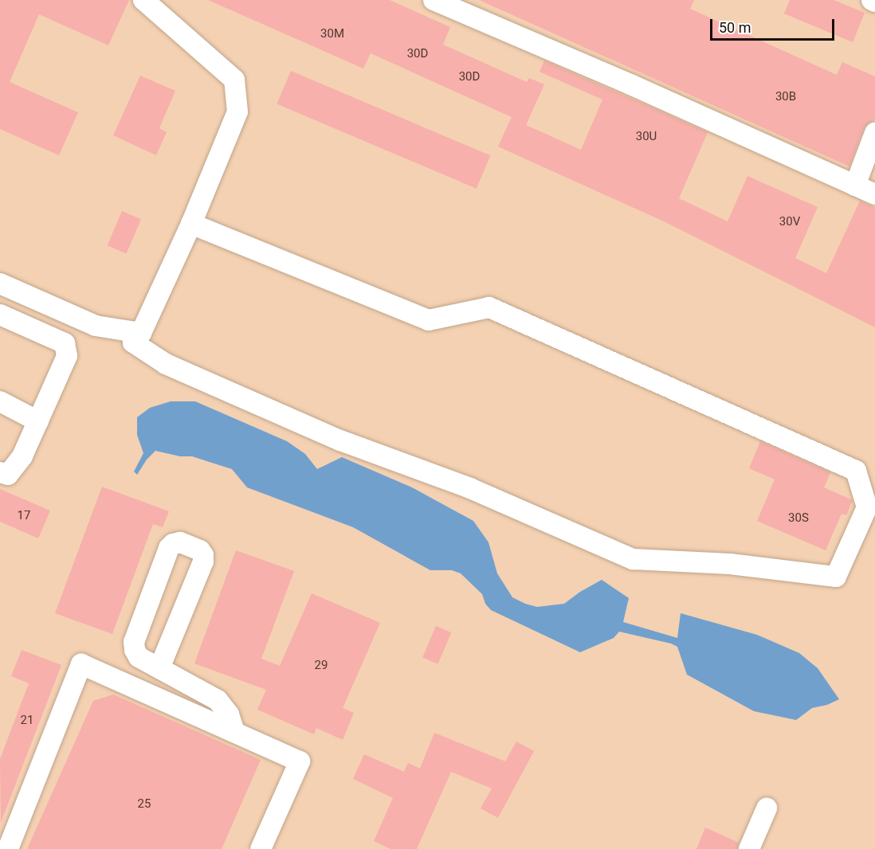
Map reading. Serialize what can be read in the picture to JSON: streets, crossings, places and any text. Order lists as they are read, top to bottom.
{
  "house_numbers": [
    "30M",
    "30D",
    "30D",
    "30B",
    "30U",
    "30V",
    "17",
    "30S",
    "29",
    "21",
    "25"
  ],
  "scale_bar": "50 m"
}
